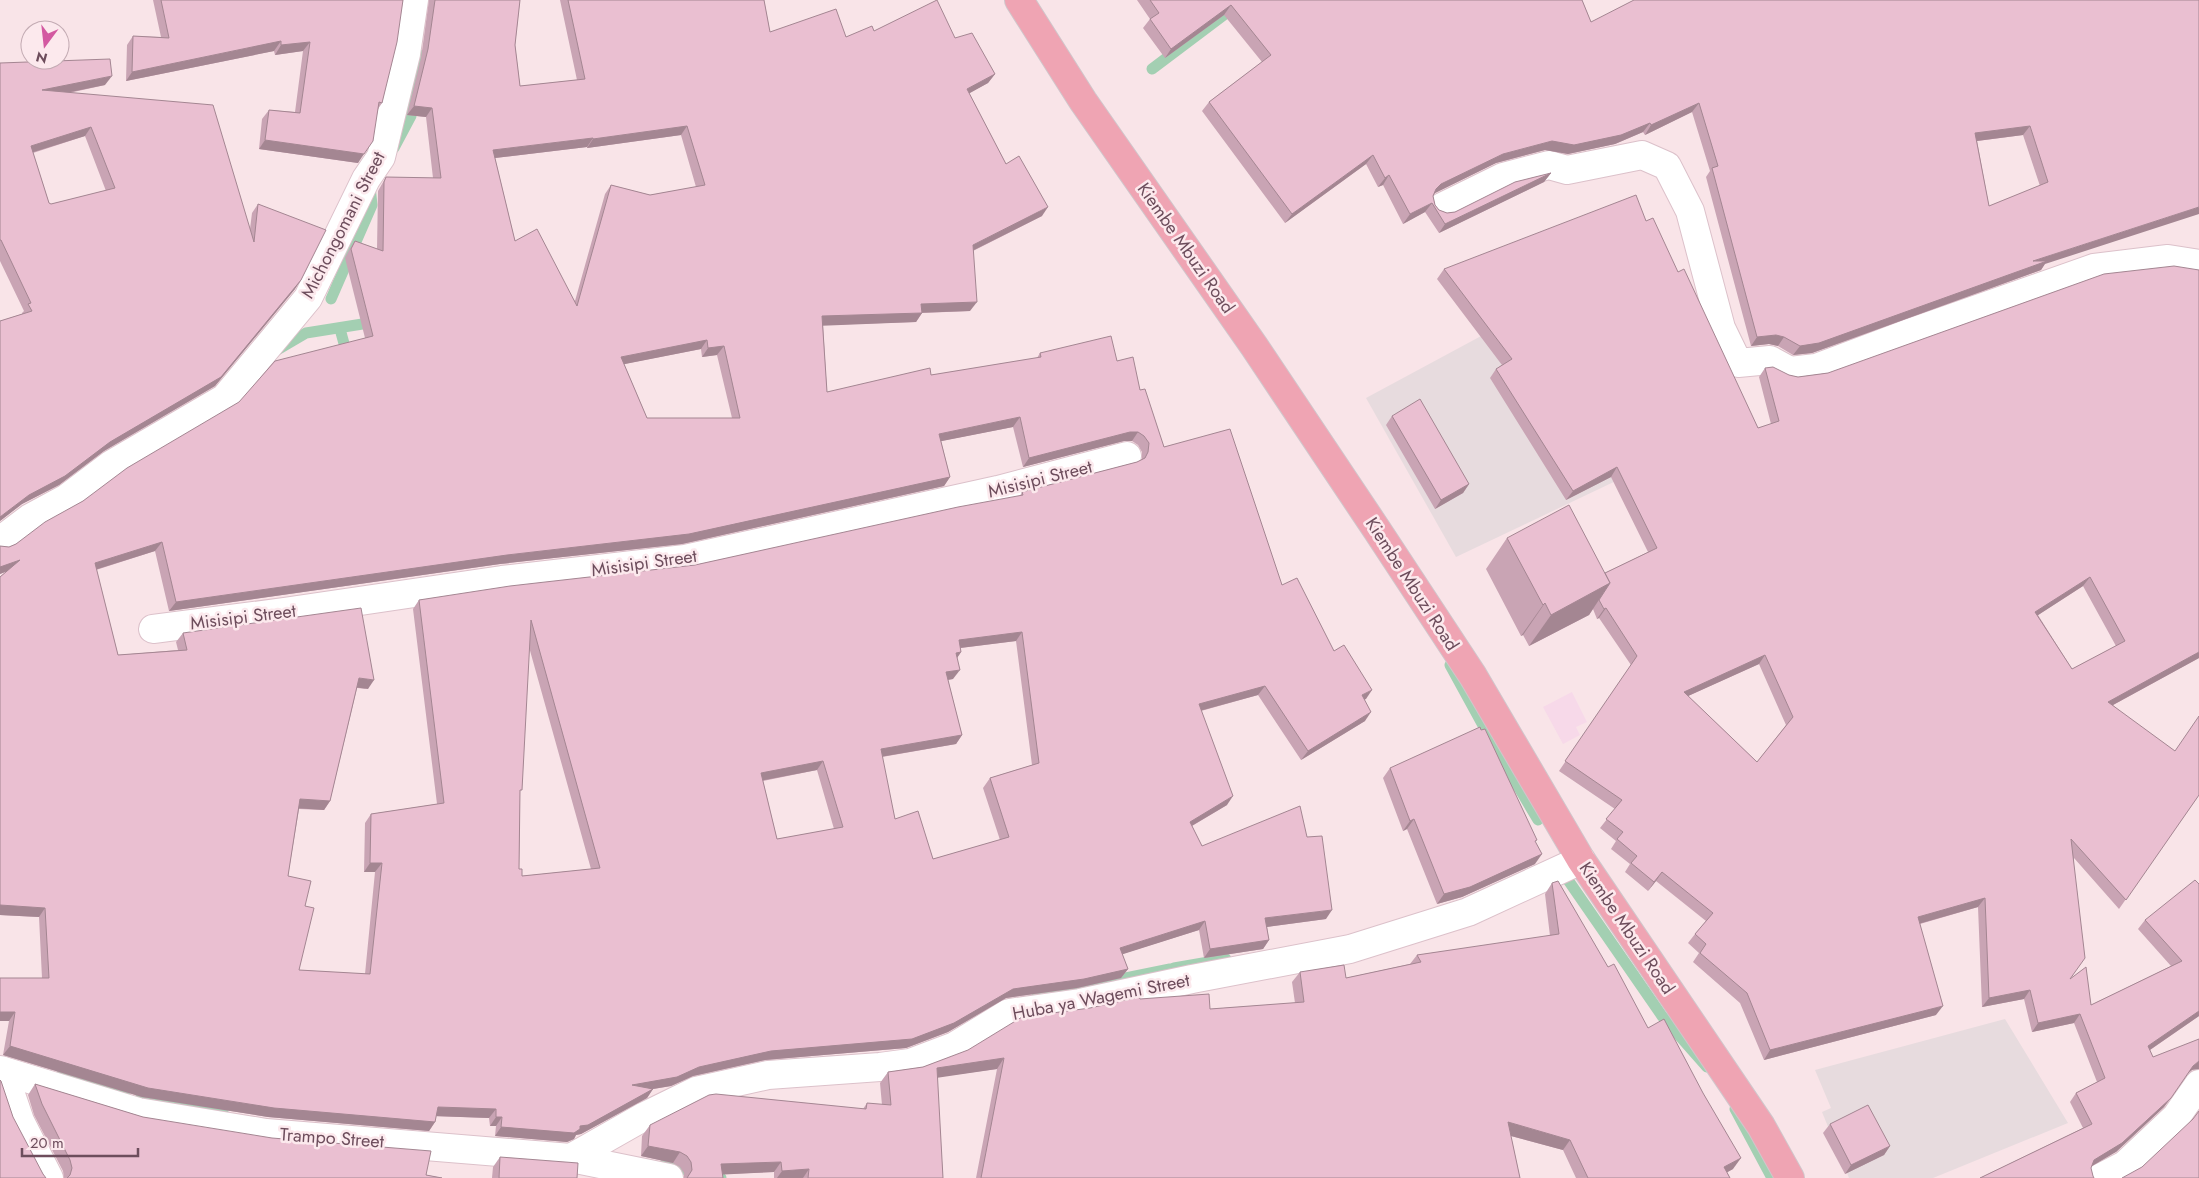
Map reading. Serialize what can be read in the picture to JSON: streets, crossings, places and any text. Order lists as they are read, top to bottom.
{
  "streets": {
    "main road": ["Kiembe Mbuzi Road"],
    "street": [
      "Michongomani Street",
      "Misisipi Street",
      "Huba ya Wagemi Street",
      "Trampo Street"
    ]
  },
  "crossings": [
    ["Kiembe Mbuzi Road", "Huba ya Wagemi Street"],
    ["Huba ya Wagemi Street", "Trampo Street"]
  ],
  "scale_bar": "20 m",
  "north": "bottom"
}
